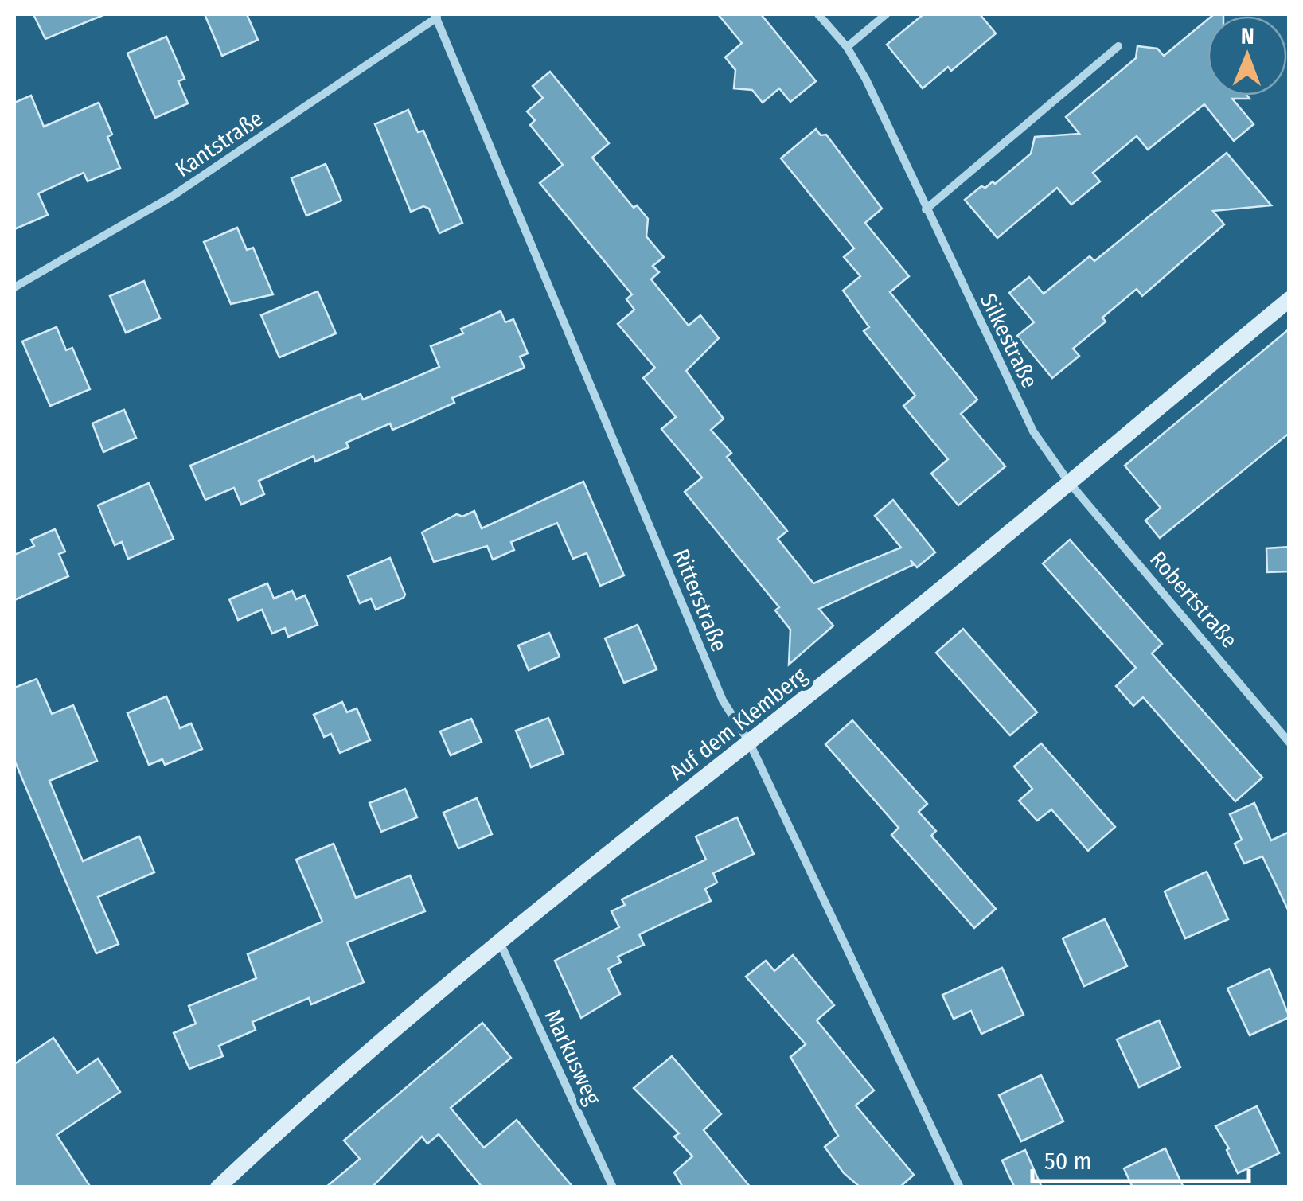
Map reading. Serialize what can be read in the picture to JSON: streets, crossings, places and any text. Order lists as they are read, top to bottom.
{
  "streets": {
    "street": [
      "Kantstraße",
      "Silkestraße",
      "Robertstraße",
      "Ritterstraße",
      "Auf dem Klemberg",
      "Markusweg"
    ]
  },
  "crossings": [
    ["Kantstraße", "Ritterstraße"],
    ["Silkestraße", "Robertstraße"],
    ["Silkestraße", "Auf dem Klemberg"],
    ["Robertstraße", "Auf dem Klemberg"],
    ["Ritterstraße", "Auf dem Klemberg"],
    ["Auf dem Klemberg", "Markusweg"]
  ],
  "scale_bar": "50 m",
  "north": "top"
}
